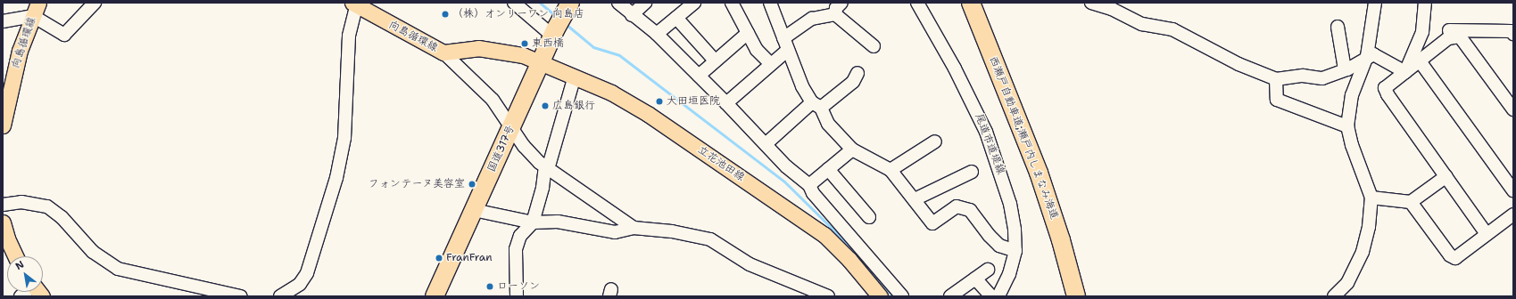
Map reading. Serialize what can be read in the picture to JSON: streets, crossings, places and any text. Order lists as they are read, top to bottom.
{
  "streets": {
    "highway": ["西瀬戸自動車道;瀬戸内しまなみ海道", "国道317号"],
    "main road": ["向島循環線", "立花池田線"],
    "street": ["尾道市道堤線"]
  },
  "crossings": [
    ["向島循環線", "国道317号"],
    ["向島循環線", "立花池田線"],
    ["国道317号", "立花池田線"]
  ],
  "places": [
    "（株）オンリーワン 向島店",
    "東西橋",
    "大田垣医院",
    "広島銀行",
    "フォンテーヌ美容室",
    "FranFran",
    "ローソン"
  ],
  "north": "top left"
}
